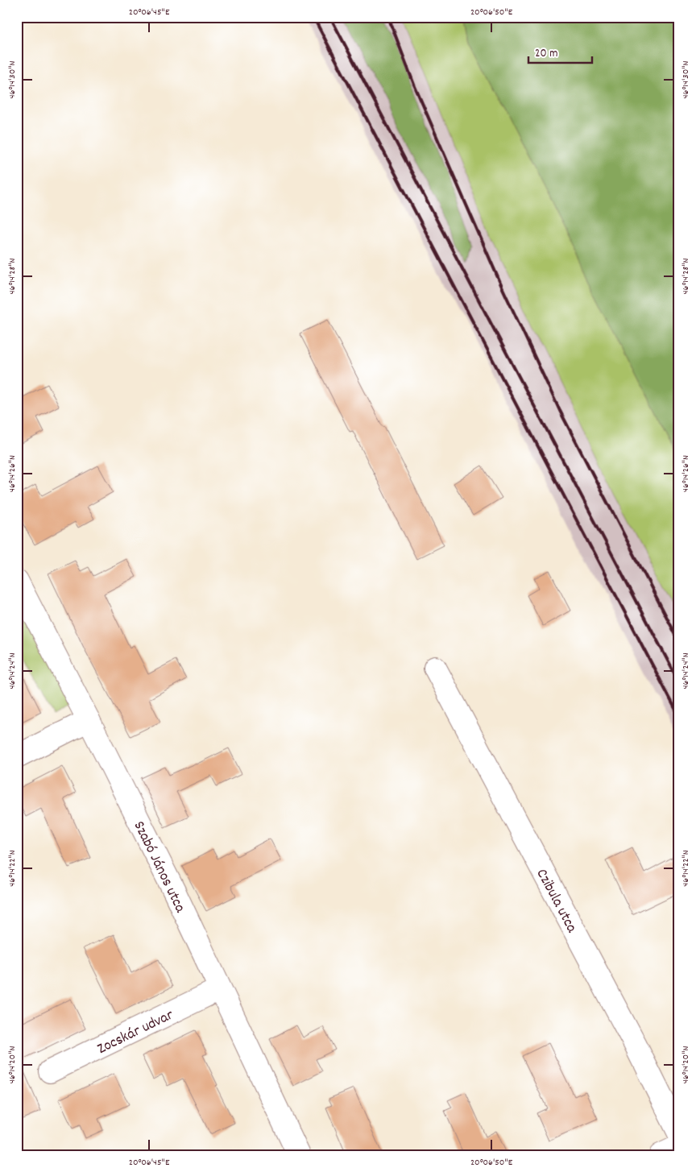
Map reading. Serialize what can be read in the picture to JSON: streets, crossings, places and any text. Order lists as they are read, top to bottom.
{
  "streets": {
    "street": ["Szabó János utca", "Czibula utca", "Zocskár udvar"]
  },
  "crossings": [
    ["Szabó János utca", "Zocskár udvar"]
  ],
  "scale_bar": "20 m",
  "coordinates": [
    "20°06'45\"E",
    "20°06'50\"E",
    "46°14'30\"N",
    "46°14'28\"N",
    "46°14'26\"N",
    "46°14'24\"N",
    "46°14'22\"N",
    "46°14'20\"N"
  ]
}
